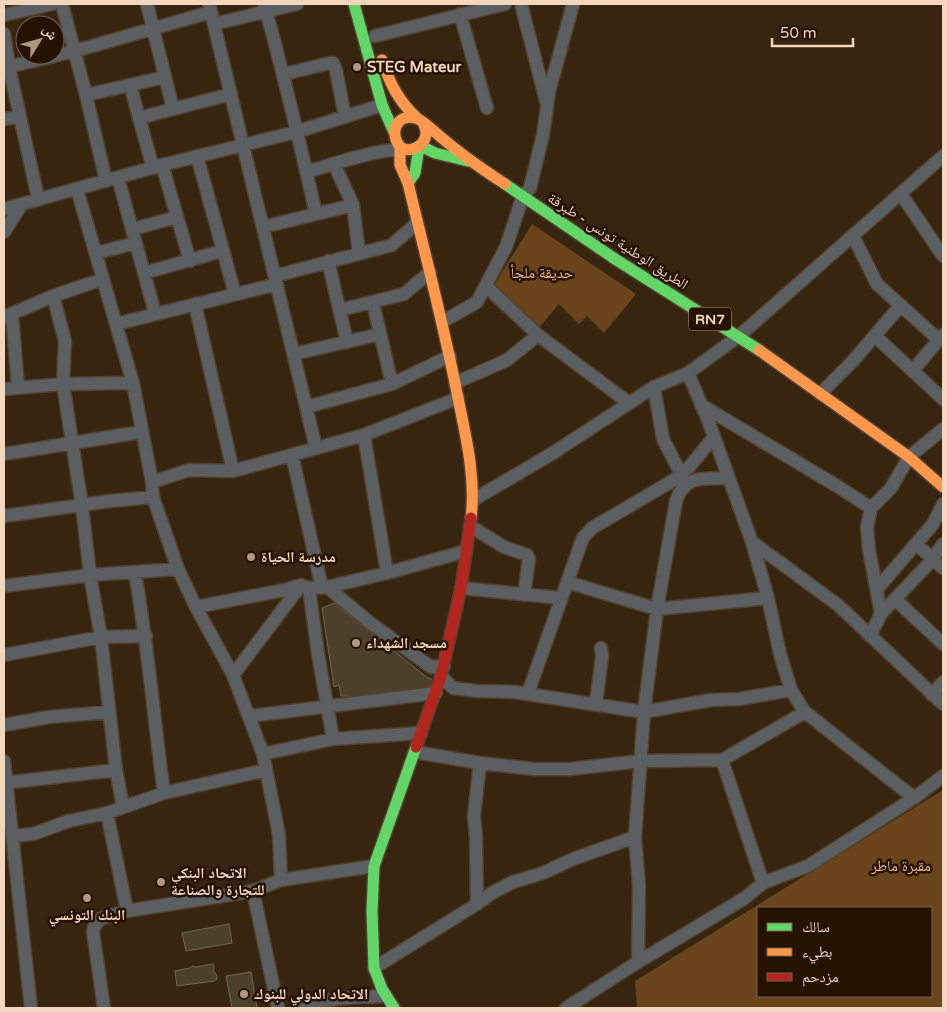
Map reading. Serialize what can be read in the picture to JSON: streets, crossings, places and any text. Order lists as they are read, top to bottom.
{
  "streets": {
    "main road": ["الطريق الوطنية تونس - طبرقة", "RN7"]
  },
  "crossings": [
    ["الطريق الوطنية تونس - طبرقة", "RN7"]
  ],
  "parks": ["حديقة ملجأ", "مقبرة ماطر"],
  "places": [
    "STEG Mateur",
    "مدرسة الحياة",
    "مسجد الشهداء",
    "الاتحاد البنكي للتجارة والصناعة",
    "البنك التونسي",
    "الاتحاد الدولي للبنوك"
  ],
  "legend": ["سالك", "بطيء", "مزدحم"],
  "scale_bar": "50 m",
  "north": "top right"
}
